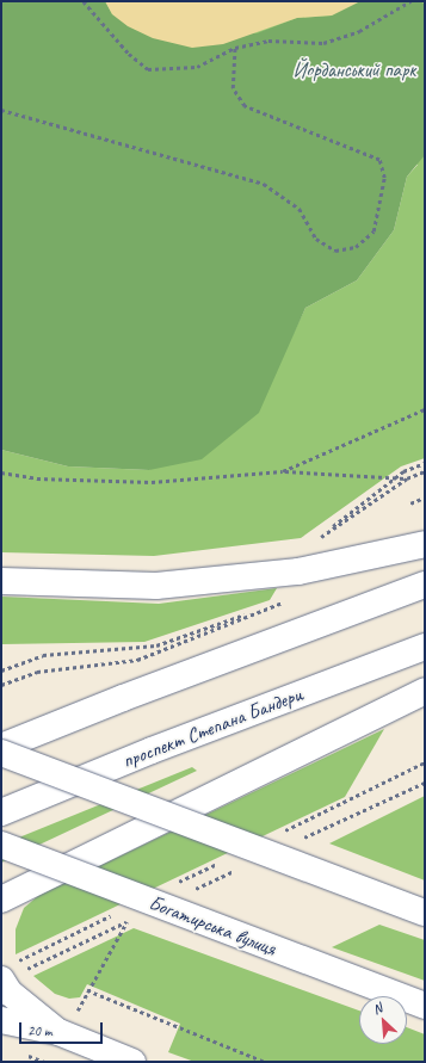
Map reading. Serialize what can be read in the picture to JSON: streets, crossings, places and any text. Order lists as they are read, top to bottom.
{
  "streets": {
    "main road": ["проспект Степана Бандери", "Богатирська вулиця"]
  },
  "parks": ["Йорданський парк"],
  "scale_bar": "20 m",
  "north": "top left"
}
